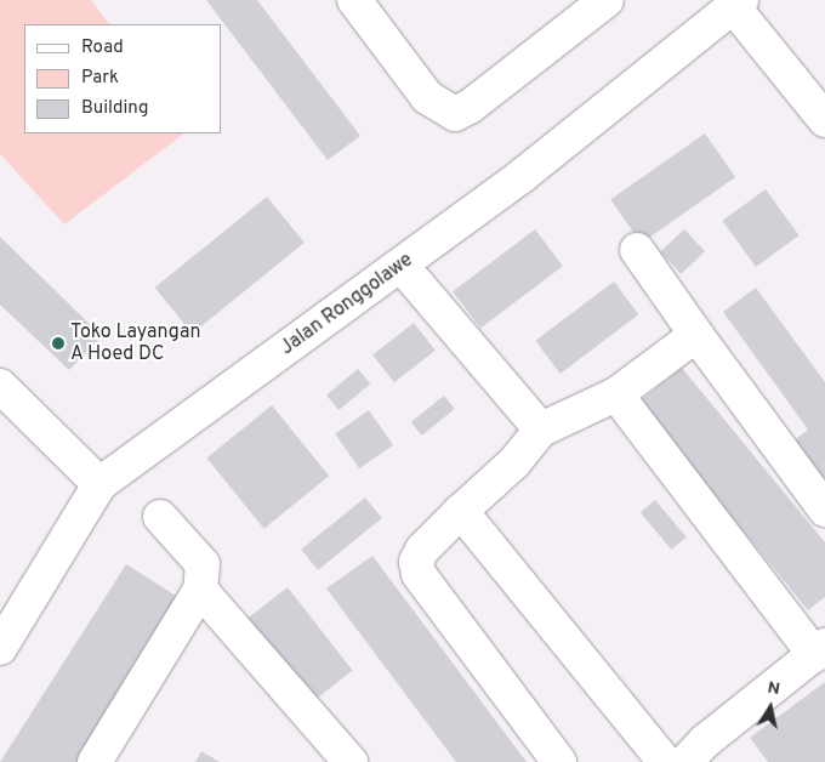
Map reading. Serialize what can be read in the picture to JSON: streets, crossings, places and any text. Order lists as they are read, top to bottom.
{
  "streets": {
    "street": ["Jalan Ronggolawe"]
  },
  "places": ["Toko Layangan A Hoed DC"],
  "legend": ["Road", "Park", "Building"],
  "north": "top"
}
